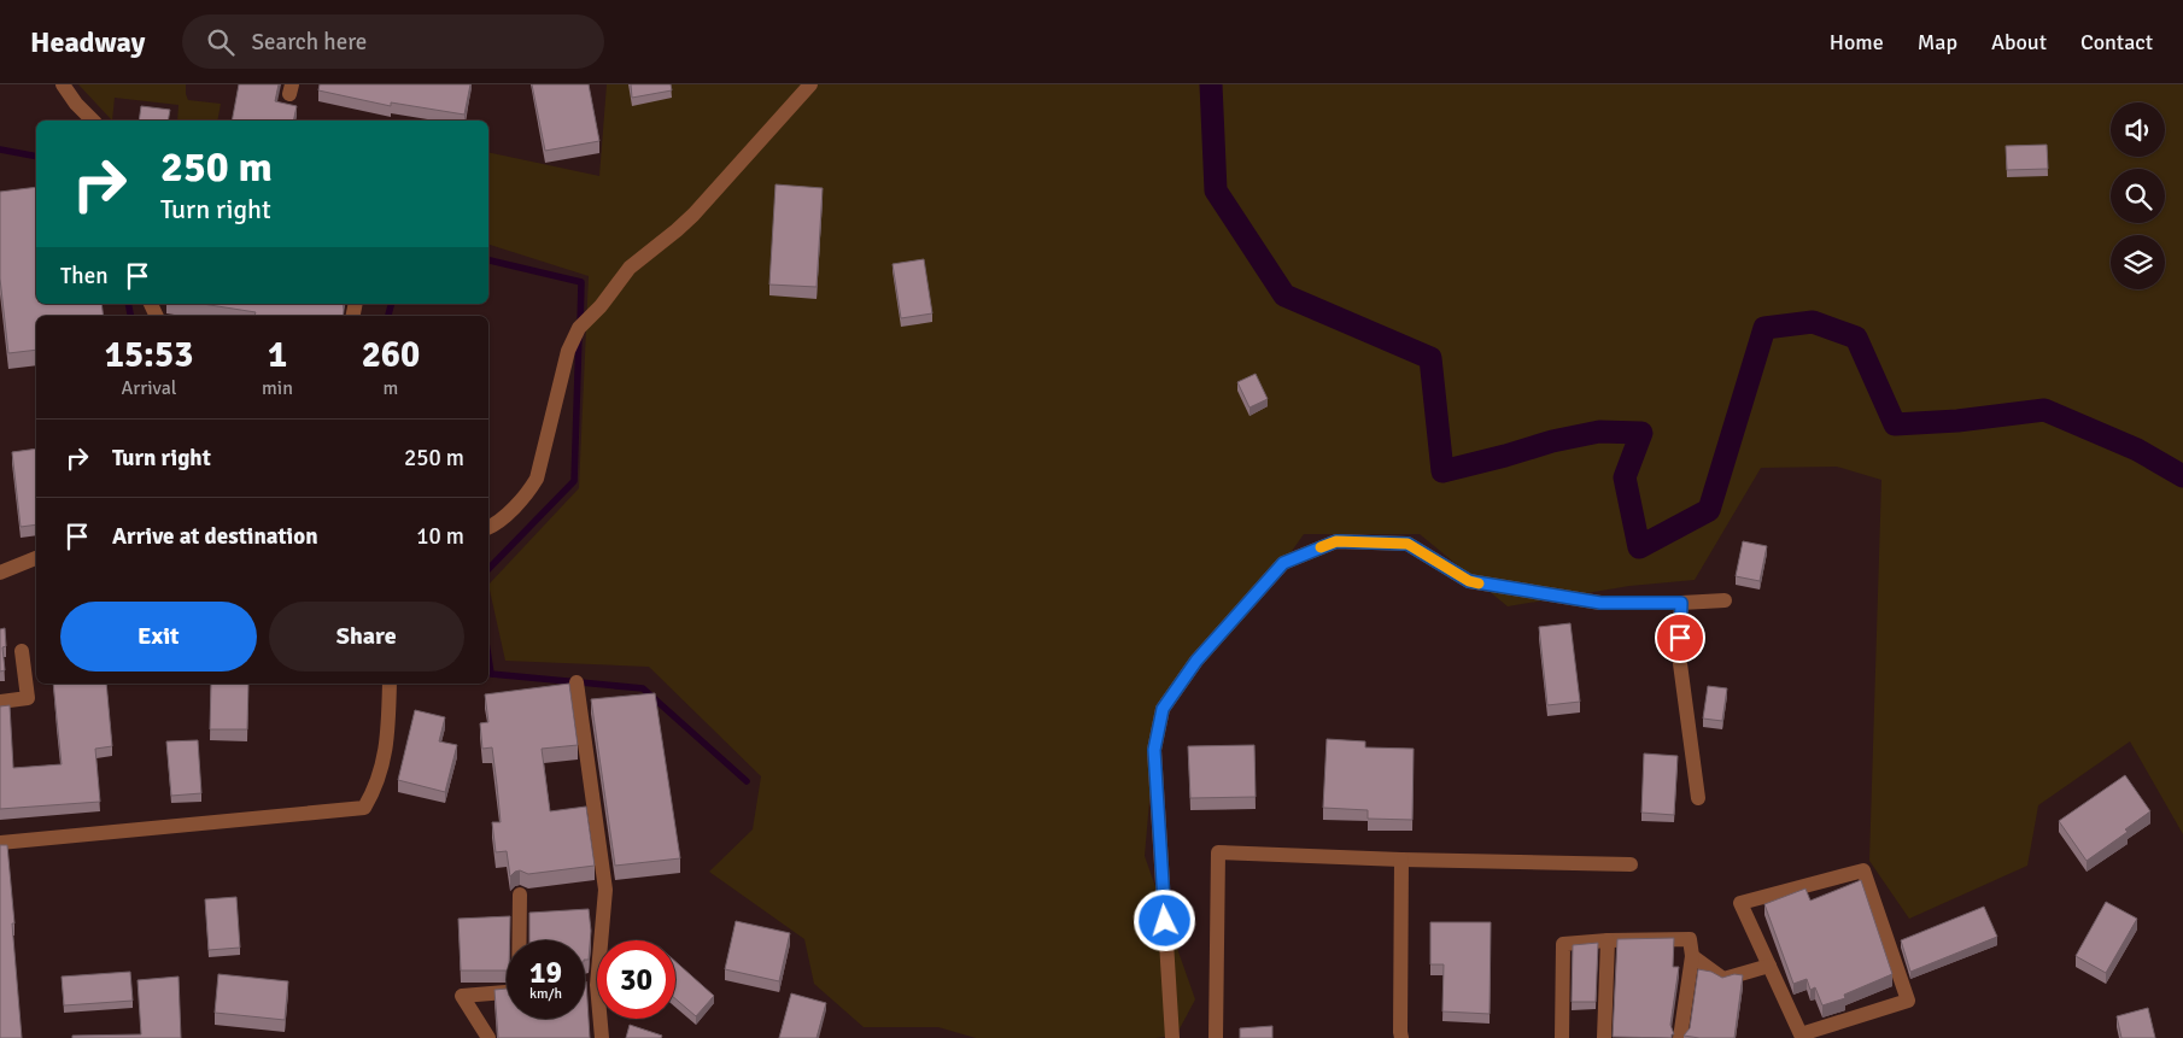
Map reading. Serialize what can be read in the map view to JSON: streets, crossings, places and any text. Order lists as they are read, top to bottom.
{
  "page": {
    "header": "Headway",
    "search": "Search here",
    "nav": [
      "Home",
      "Map",
      "About",
      "Contact"
    ],
    "turn": ["250 m", "Turn right"],
    "then": "Then",
    "eta": [
      "15:53",
      "Arrival",
      "1",
      "min",
      "260",
      "m"
    ],
    "list": [
      {
        "name": "Turn right",
        "value": "250 m"
      },
      {
        "name": "Arrive at destination",
        "value": "10 m"
      }
    ],
    "buttons": ["Exit", "Share"],
    "speed": "19 km/h",
    "limit": "30"
  }
}
